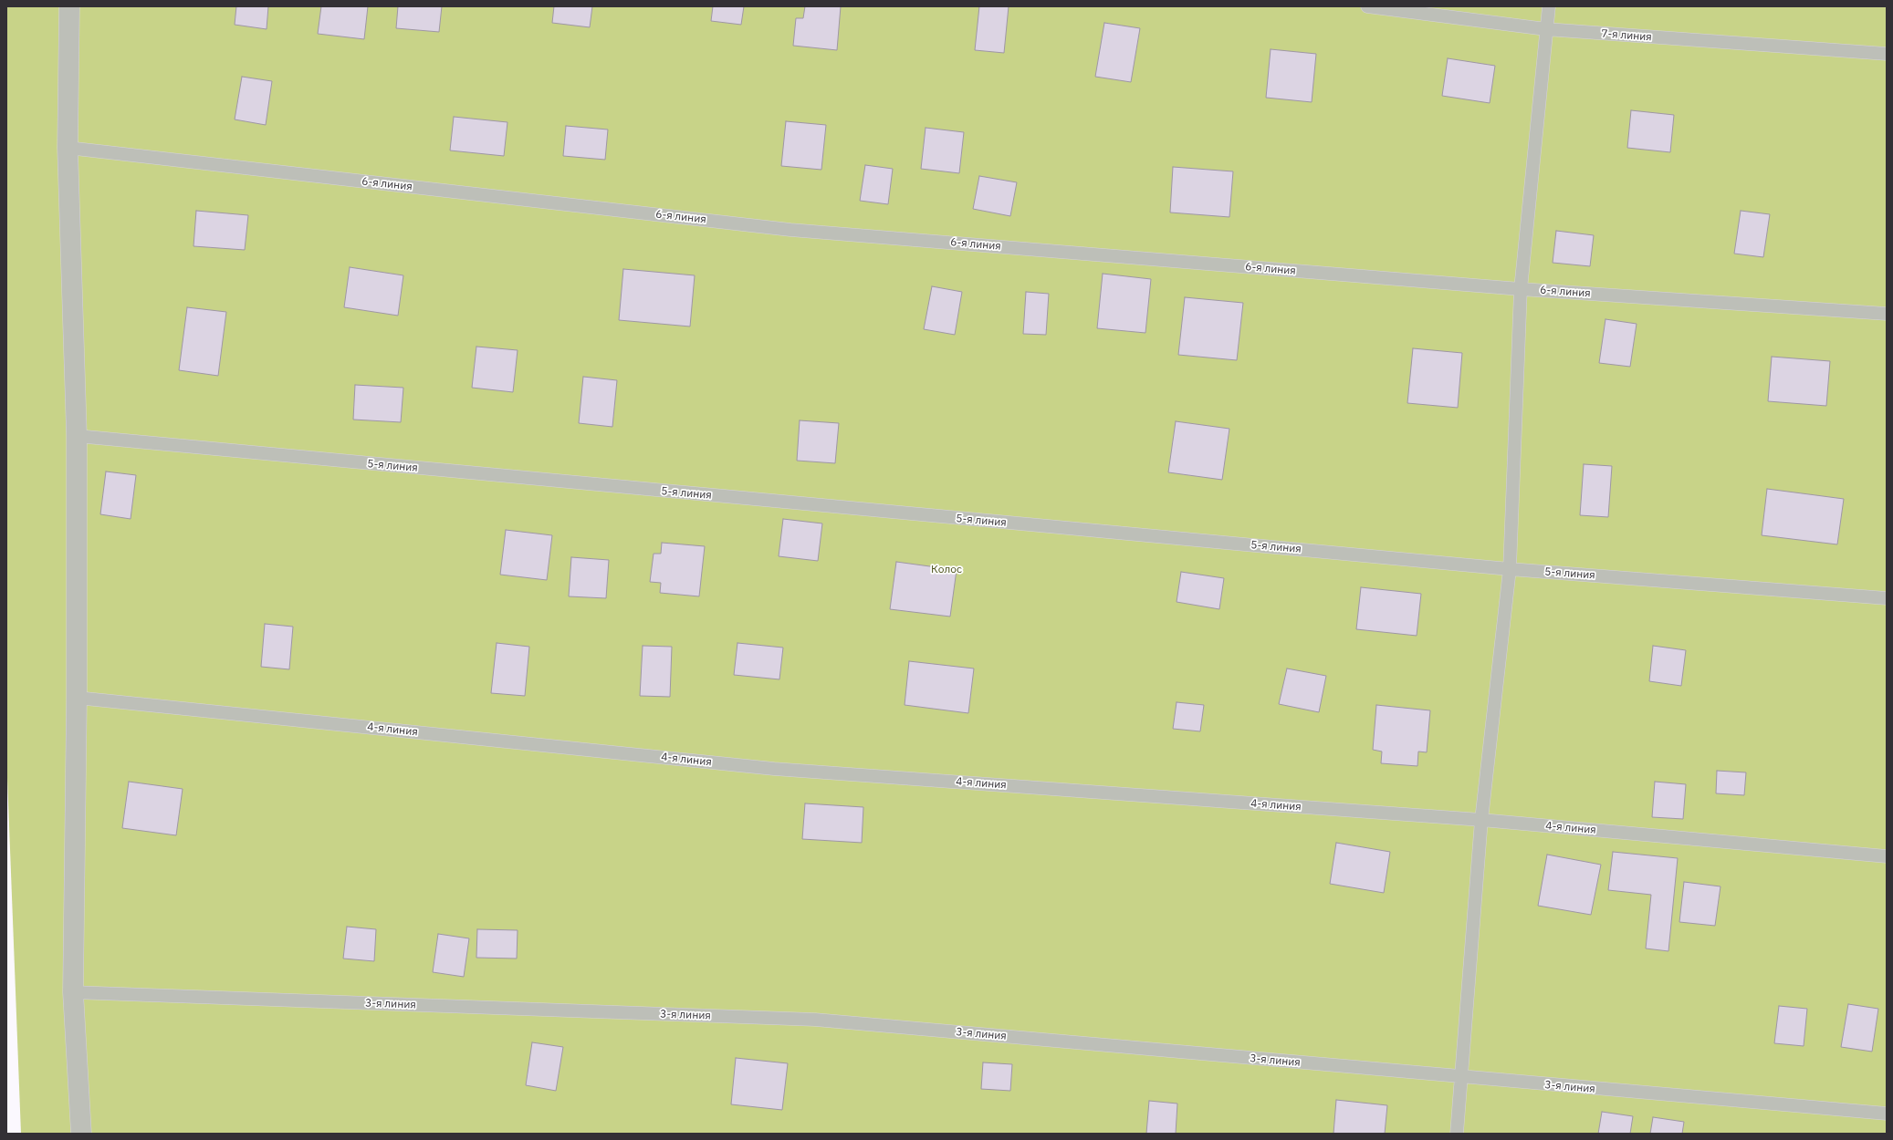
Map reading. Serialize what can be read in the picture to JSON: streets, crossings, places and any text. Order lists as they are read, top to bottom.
{
  "streets": {
    "lane": [
      "7-я линия",
      "6-я линия",
      "5-я линия",
      "4-я линия",
      "3-я линия"
    ]
  },
  "parks": ["Колос"]
}
